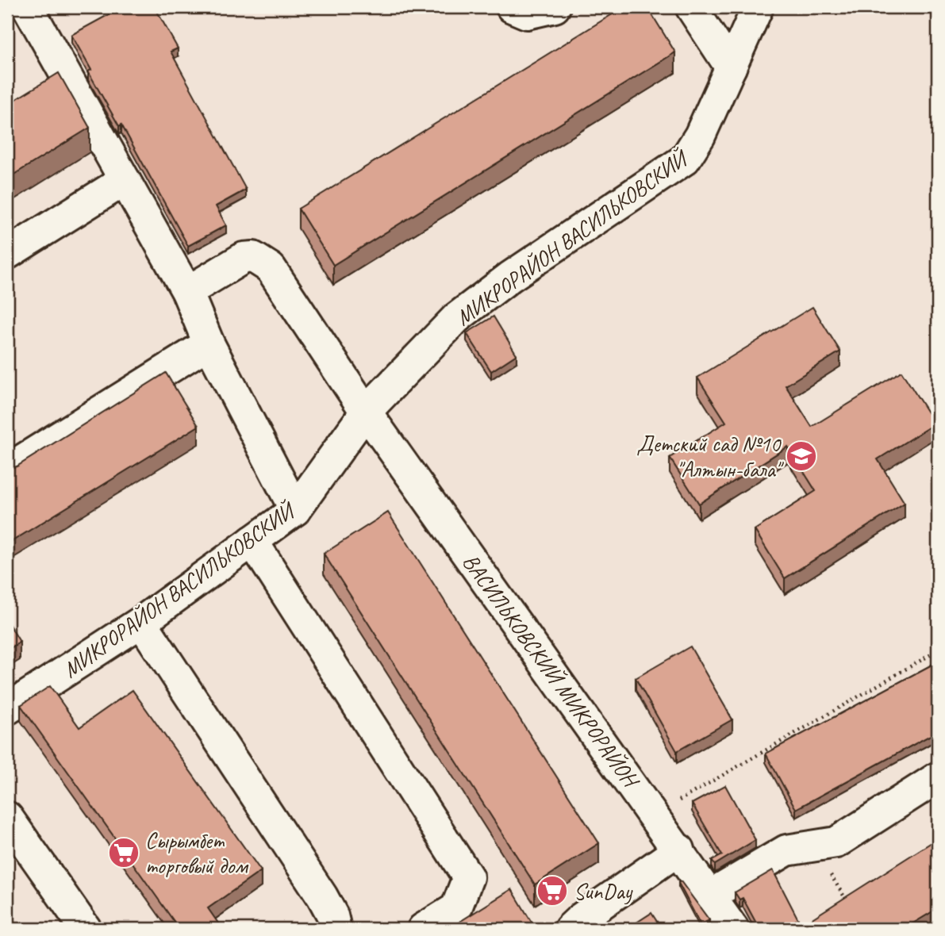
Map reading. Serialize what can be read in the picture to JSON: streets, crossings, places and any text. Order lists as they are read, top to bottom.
{
  "streets": {
    "street": ["МИКРОРАЙОН ВАСИЛЬКОВСКИЙ", "ВАСИЛЬКОВСКИЙ МИКРОРАЙОН"]
  },
  "crossings": [
    ["МИКРОРАЙОН ВАСИЛЬКОВСКИЙ", "ВАСИЛЬКОВСКИЙ МИКРОРАЙОН"]
  ],
  "places": {
    "school or university": ["Детский сад №10 \"Алтын-бала\""],
    "supermarket": ["Сырымбет торговый дом", "SunDay"]
  }
}
